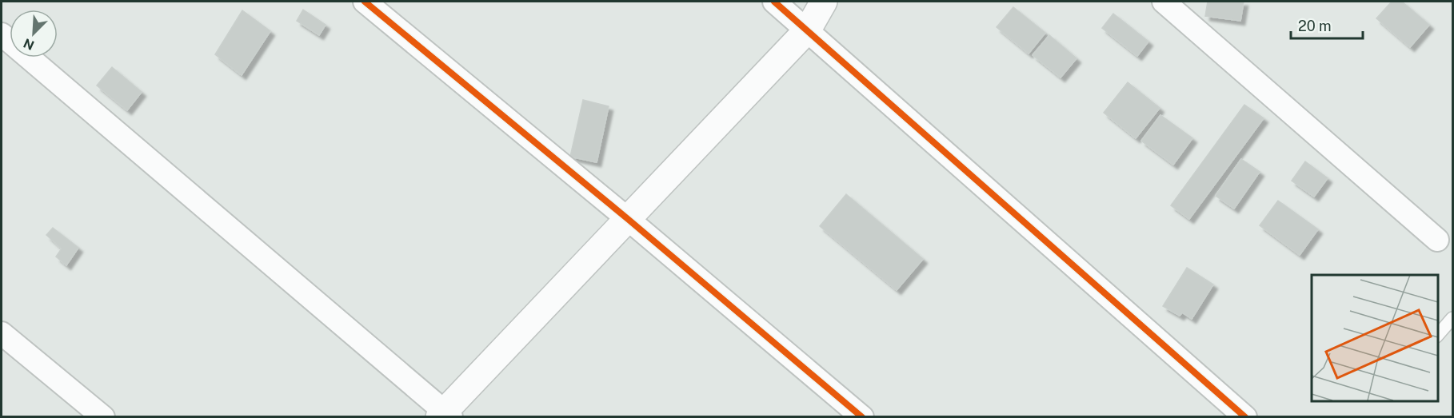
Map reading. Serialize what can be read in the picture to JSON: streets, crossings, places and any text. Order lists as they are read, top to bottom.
{
  "scale_bar": "20 m",
  "north": "bottom left"
}
